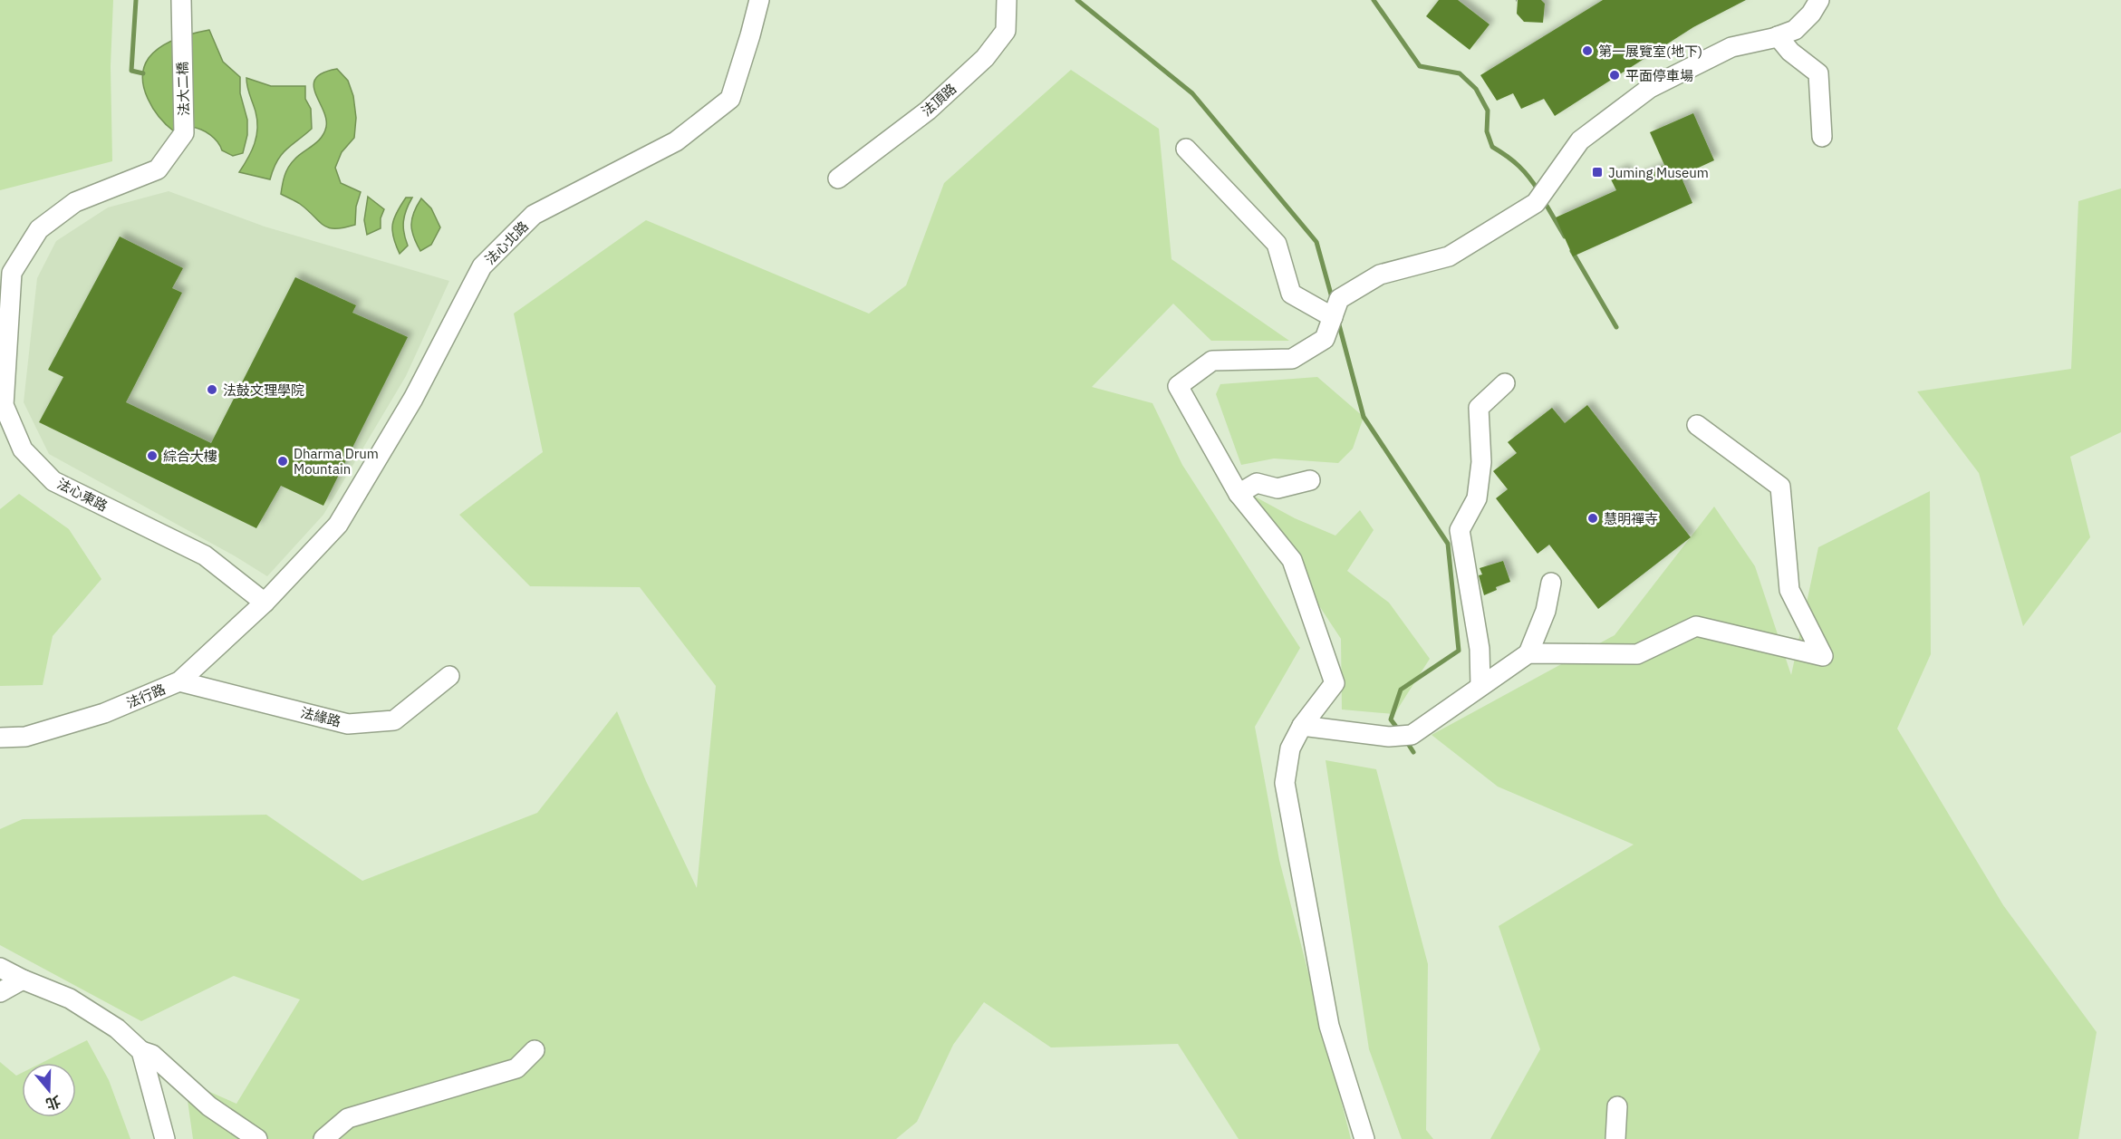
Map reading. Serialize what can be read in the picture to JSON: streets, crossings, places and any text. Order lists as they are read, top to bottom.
{
  "streets": {
    "street": [
      "法大二橋",
      "法頂路",
      "法心北路",
      "法心東路",
      "法行路",
      "法緣路"
    ]
  },
  "crossings": [
    ["法大二橋", "法心東路"],
    ["法心北路", "法心東路"],
    ["法心北路", "法行路"],
    ["法心東路", "法行路"],
    ["法行路", "法緣路"]
  ],
  "places": {
    "other": [
      "第一展覽室(地下)",
      "平面停車場",
      "法鼓文理學院",
      "綜合大樓",
      "Dharma Drum Mountain",
      "慧明禪寺"
    ],
    "transit": ["Juming Museum"]
  },
  "north": "bottom"
}
